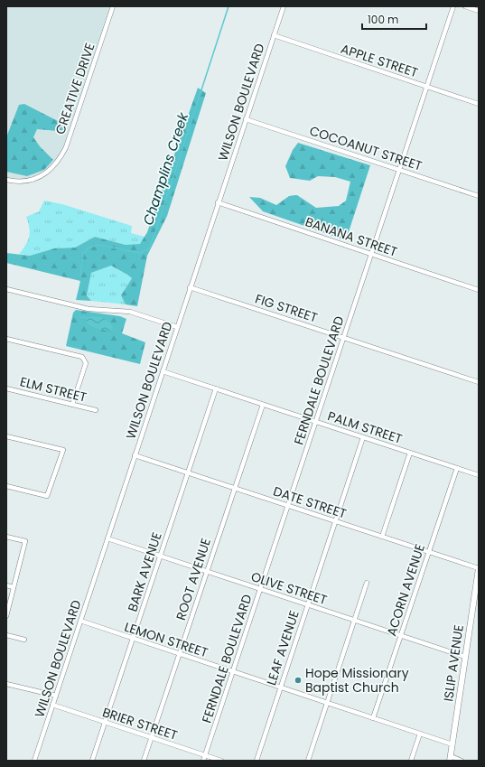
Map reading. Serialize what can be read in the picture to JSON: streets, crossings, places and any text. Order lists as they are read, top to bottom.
{
  "streets": {
    "main road": ["ISLIP AVENUE"],
    "street": [
      "APPLE STREET",
      "CREATIVE DRIVE",
      "WILSON BOULEVARD",
      "COCOANUT STREET",
      "BANANA STREET",
      "FIG STREET",
      "FERNDALE BOULEVARD",
      "ELM STREET",
      "PALM STREET",
      "DATE STREET",
      "BARK AVENUE",
      "ROOT AVENUE",
      "OLIVE STREET",
      "ACORN AVENUE",
      "LEMON STREET",
      "LEAF AVENUE",
      "BRIER STREET"
    ]
  },
  "crossings": [
    ["APPLE STREET", "WILSON BOULEVARD"],
    ["APPLE STREET", "FERNDALE BOULEVARD"],
    ["WILSON BOULEVARD", "COCOANUT STREET"],
    ["WILSON BOULEVARD", "BANANA STREET"],
    ["WILSON BOULEVARD", "FIG STREET"],
    ["WILSON BOULEVARD", "PALM STREET"],
    ["WILSON BOULEVARD", "DATE STREET"],
    ["WILSON BOULEVARD", "OLIVE STREET"],
    ["WILSON BOULEVARD", "LEMON STREET"],
    ["WILSON BOULEVARD", "BRIER STREET"],
    ["COCOANUT STREET", "FERNDALE BOULEVARD"],
    ["BANANA STREET", "FERNDALE BOULEVARD"],
    ["FIG STREET", "FERNDALE BOULEVARD"],
    ["FERNDALE BOULEVARD", "PALM STREET"],
    ["FERNDALE BOULEVARD", "DATE STREET"],
    ["FERNDALE BOULEVARD", "OLIVE STREET"],
    ["FERNDALE BOULEVARD", "LEMON STREET"],
    ["FERNDALE BOULEVARD", "BRIER STREET"],
    ["PALM STREET", "BARK AVENUE"],
    ["PALM STREET", "ROOT AVENUE"],
    ["PALM STREET", "ACORN AVENUE"],
    ["PALM STREET", "LEAF AVENUE"],
    ["DATE STREET", "BARK AVENUE"],
    ["DATE STREET", "ROOT AVENUE"],
    ["DATE STREET", "ACORN AVENUE"],
    ["DATE STREET", "LEAF AVENUE"],
    ["DATE STREET", "ISLIP AVENUE"],
    ["BARK AVENUE", "OLIVE STREET"],
    ["BARK AVENUE", "LEMON STREET"],
    ["BARK AVENUE", "BRIER STREET"],
    ["ROOT AVENUE", "OLIVE STREET"],
    ["ROOT AVENUE", "LEMON STREET"],
    ["ROOT AVENUE", "BRIER STREET"],
    ["OLIVE STREET", "ACORN AVENUE"],
    ["OLIVE STREET", "LEAF AVENUE"],
    ["OLIVE STREET", "ISLIP AVENUE"],
    ["ACORN AVENUE", "LEMON STREET"],
    ["LEMON STREET", "LEAF AVENUE"],
    ["LEMON STREET", "ISLIP AVENUE"]
  ],
  "water": ["Champlins Creek"],
  "places": ["Hope Missionary Baptist Church"],
  "scale_bar": "100 m"
}
